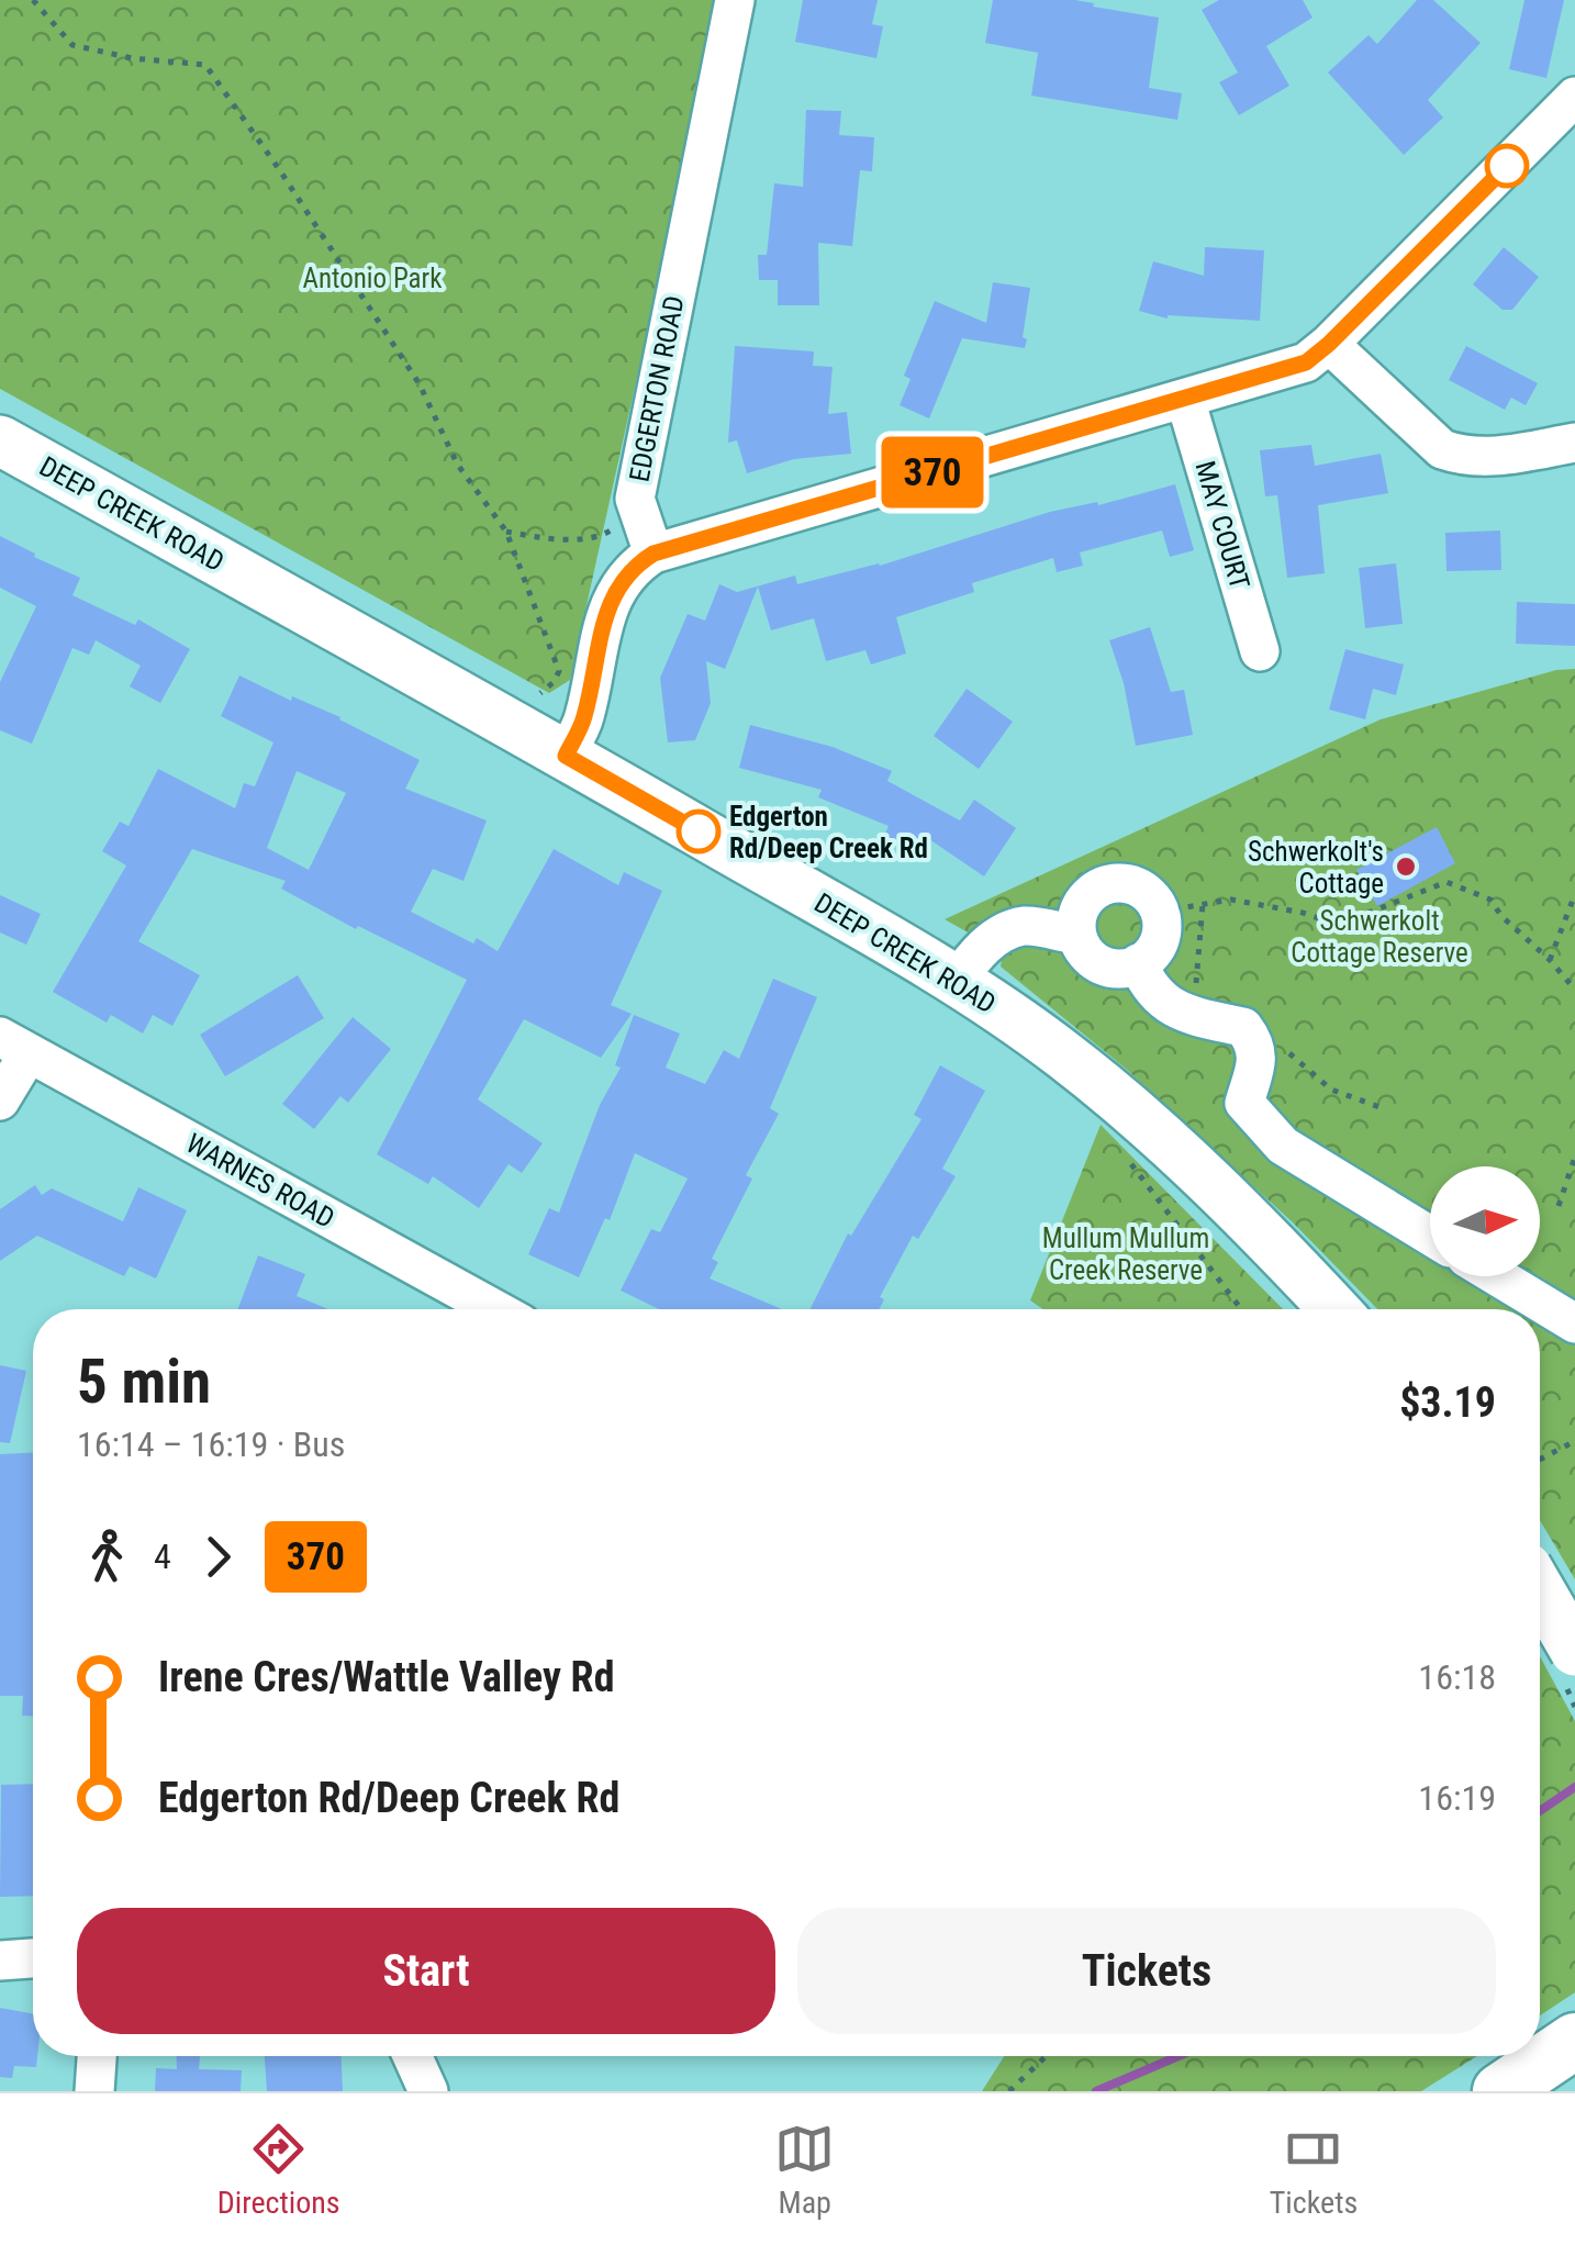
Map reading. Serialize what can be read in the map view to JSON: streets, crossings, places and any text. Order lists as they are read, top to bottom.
{
  "streets": {
    "main road": ["DEEP CREEK ROAD"],
    "street": ["EDGERTON ROAD", "MAY COURT", "WARNES ROAD"]
  },
  "parks": ["Antonio Park", "Schwerkolt Cottage Reserve", "Mullum Mullum Creek Reserve"],
  "places": ["Edgerton Rd/Deep Creek Rd", "Schwerkolt's Cottage"],
  "lines": ["bus line 370"],
  "north": "right",
  "page": {
    "on_map": "370",
    "heading": ["5 min", "16:14 – 16:19 · Bus", "$3.19"],
    "legs": ["4", "370"],
    "list": [
      {
        "name": "Irene Cres/Wattle Valley Rd",
        "value": "16:18"
      },
      {
        "name": "Edgerton Rd/Deep Creek Rd",
        "value": "16:19"
      }
    ],
    "buttons": ["Start", "Tickets"],
    "tabs": ["Directions", "Map", "Tickets"]
  }
}
